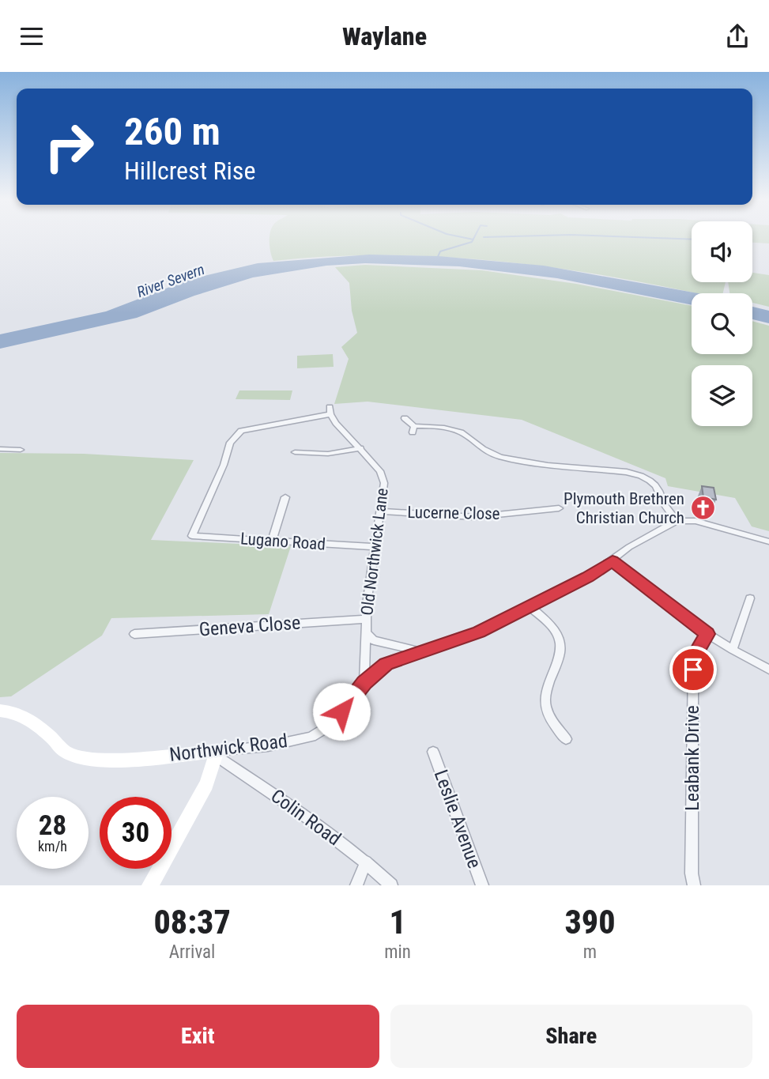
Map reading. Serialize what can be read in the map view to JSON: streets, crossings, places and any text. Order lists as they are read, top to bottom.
{
  "streets": {
    "street": [
      "Lucerne Close",
      "Lugano Road",
      "Old Northwick Lane",
      "Geneva Close",
      "Northwick Road",
      "Leabank Drive",
      "Colin Road",
      "Leslie Avenue"
    ]
  },
  "crossings": [
    ["Lucerne Close", "Old Northwick Lane"],
    ["Lugano Road", "Old Northwick Lane"],
    ["Old Northwick Lane", "Geneva Close"],
    ["Old Northwick Lane", "Northwick Road"],
    ["Northwick Road", "Colin Road"]
  ],
  "water": ["River Severn"],
  "places": {
    "church": ["Plymouth Brethren Christian Church"]
  },
  "page": {
    "header": "Waylane",
    "turn": ["260 m", "Hillcrest Rise"],
    "speed": "28 km/h",
    "limit": "30",
    "eta": [
      "08:37",
      "Arrival",
      "1",
      "min",
      "390",
      "m"
    ],
    "buttons": ["Exit", "Share"]
  }
}
